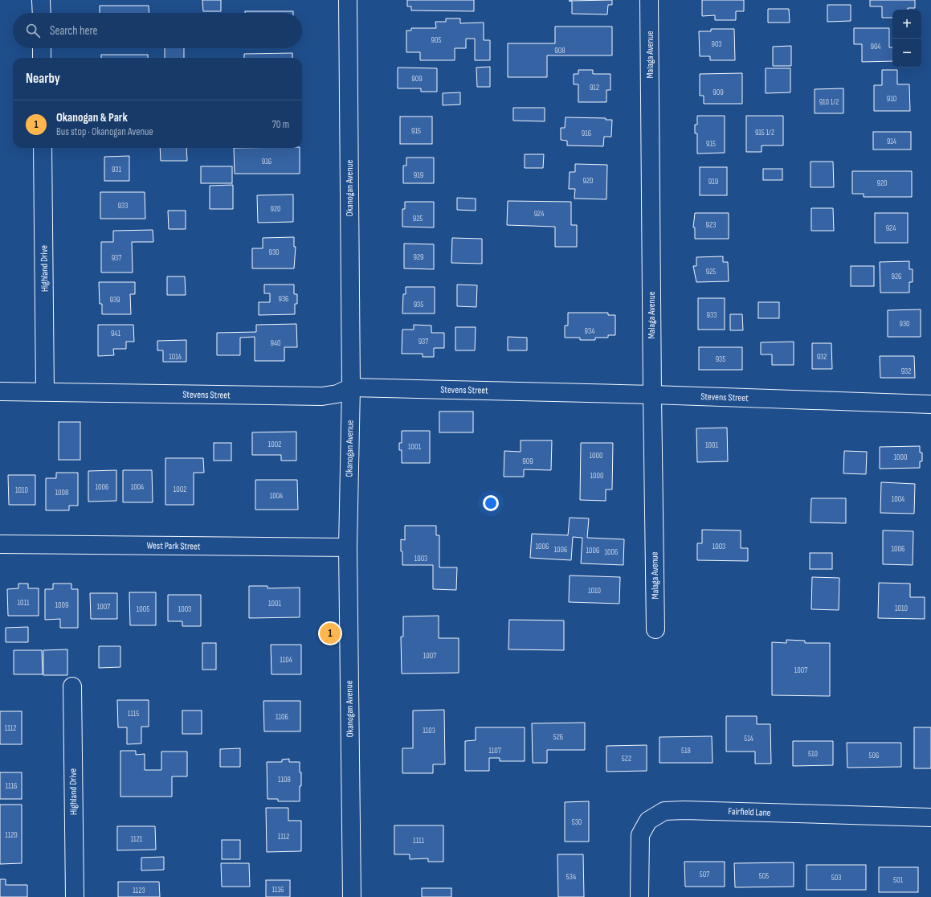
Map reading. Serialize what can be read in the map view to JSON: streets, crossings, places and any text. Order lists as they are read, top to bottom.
{
  "streets": {
    "street": [
      "Malaga Avenue",
      "Okanogan Avenue",
      "Highland Drive",
      "Stevens Street",
      "West Park Street",
      "Fairfield Lane"
    ]
  },
  "crossings": [
    ["Malaga Avenue", "Stevens Street"],
    ["Okanogan Avenue", "Stevens Street"],
    ["Okanogan Avenue", "West Park Street"],
    ["Highland Drive", "Stevens Street"]
  ],
  "house_numbers": [
    "905",
    "903",
    "904",
    "908",
    "909",
    "912",
    "909",
    "910",
    "910 1/2",
    "915",
    "915 1/2",
    "916",
    "914",
    "915",
    "916",
    "931",
    "919",
    "920",
    "919",
    "920",
    "933",
    "920",
    "924",
    "925",
    "923",
    "924",
    "930",
    "929",
    "937",
    "925",
    "926",
    "936",
    "939",
    "935",
    "933",
    "930",
    "934",
    "941",
    "937",
    "940",
    "1014",
    "932",
    "935",
    "932",
    "1002",
    "1001",
    "1001",
    "1000",
    "1000",
    "909",
    "1000",
    "1006",
    "1004",
    "1002",
    "1010",
    "1008",
    "1004",
    "1004",
    "1006",
    "1003",
    "1006",
    "1006",
    "1006",
    "1006",
    "1003",
    "1010",
    "1011",
    "1001",
    "1009",
    "1007",
    "1010",
    "1005",
    "1003",
    "1007",
    "1104",
    "1007",
    "1115",
    "1106",
    "1112",
    "1103",
    "526",
    "514",
    "1107",
    "518",
    "510",
    "506",
    "522",
    "1108",
    "1116",
    "530",
    "1120",
    "1112",
    "1121",
    "1111",
    "507",
    "505",
    "534",
    "503",
    "501",
    "1116",
    "1123"
  ],
  "page": {
    "map_buttons": ["+", "−"],
    "search": "Search here",
    "heading": "Nearby",
    "list": [
      {
        "mark": "1",
        "name": "Okanogan & Park",
        "note": "Bus stop · Okanogan Avenue",
        "value": "70 m"
      }
    ],
    "pins": "1"
  }
}
